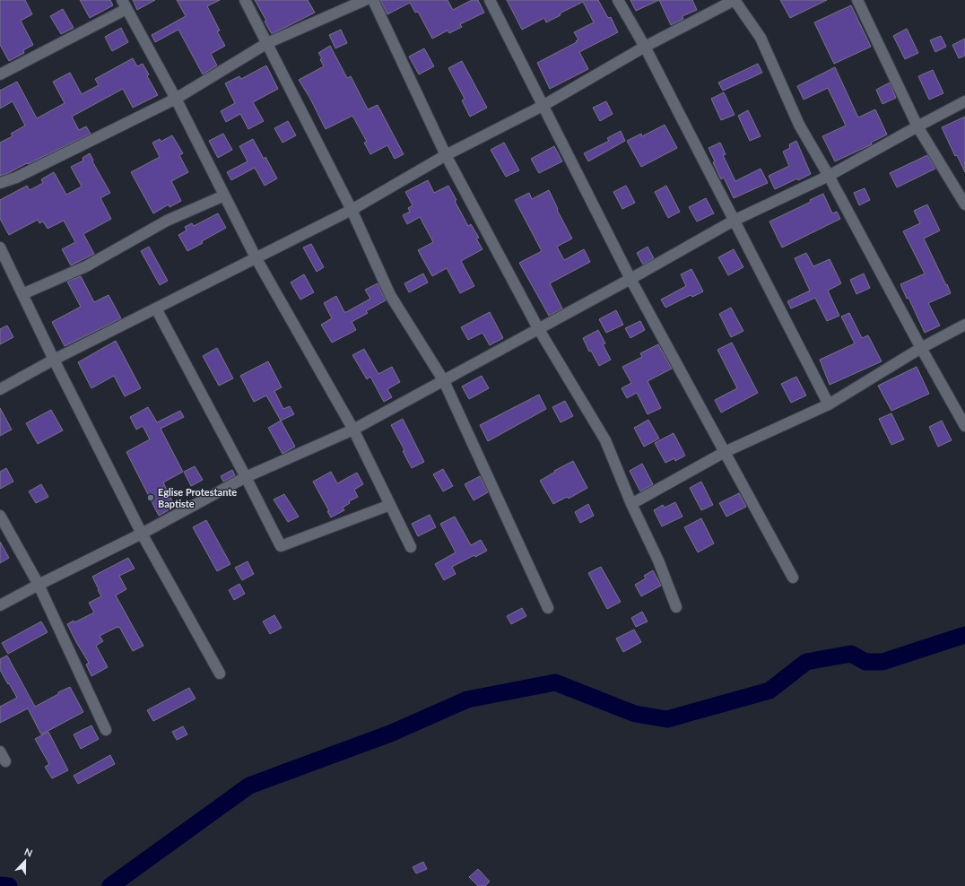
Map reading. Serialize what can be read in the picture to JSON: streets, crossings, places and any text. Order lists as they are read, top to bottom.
{
  "places": ["Eglise Protestante Baptiste"],
  "north": "top"
}
